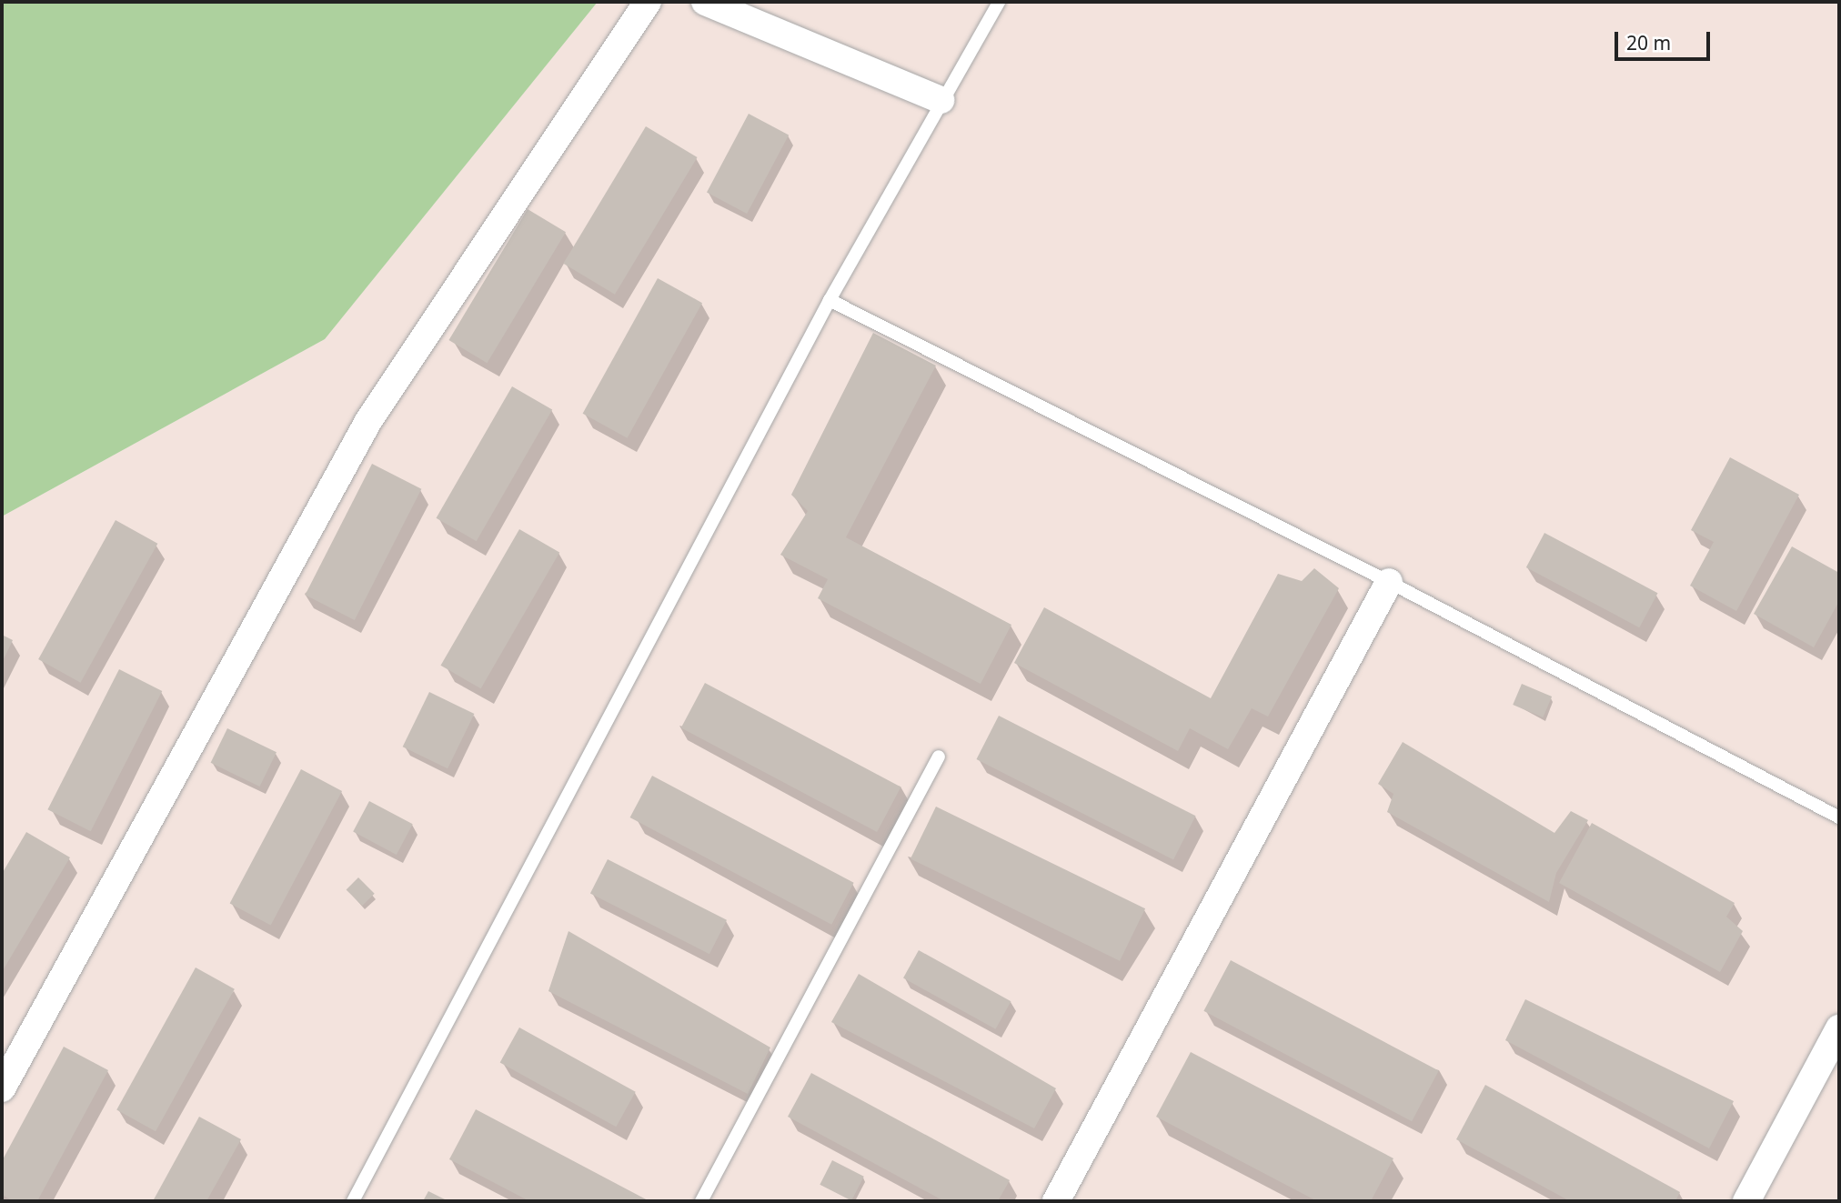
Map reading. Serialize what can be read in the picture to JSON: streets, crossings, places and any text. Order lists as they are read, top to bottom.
{
  "scale_bar": "20 m"
}
